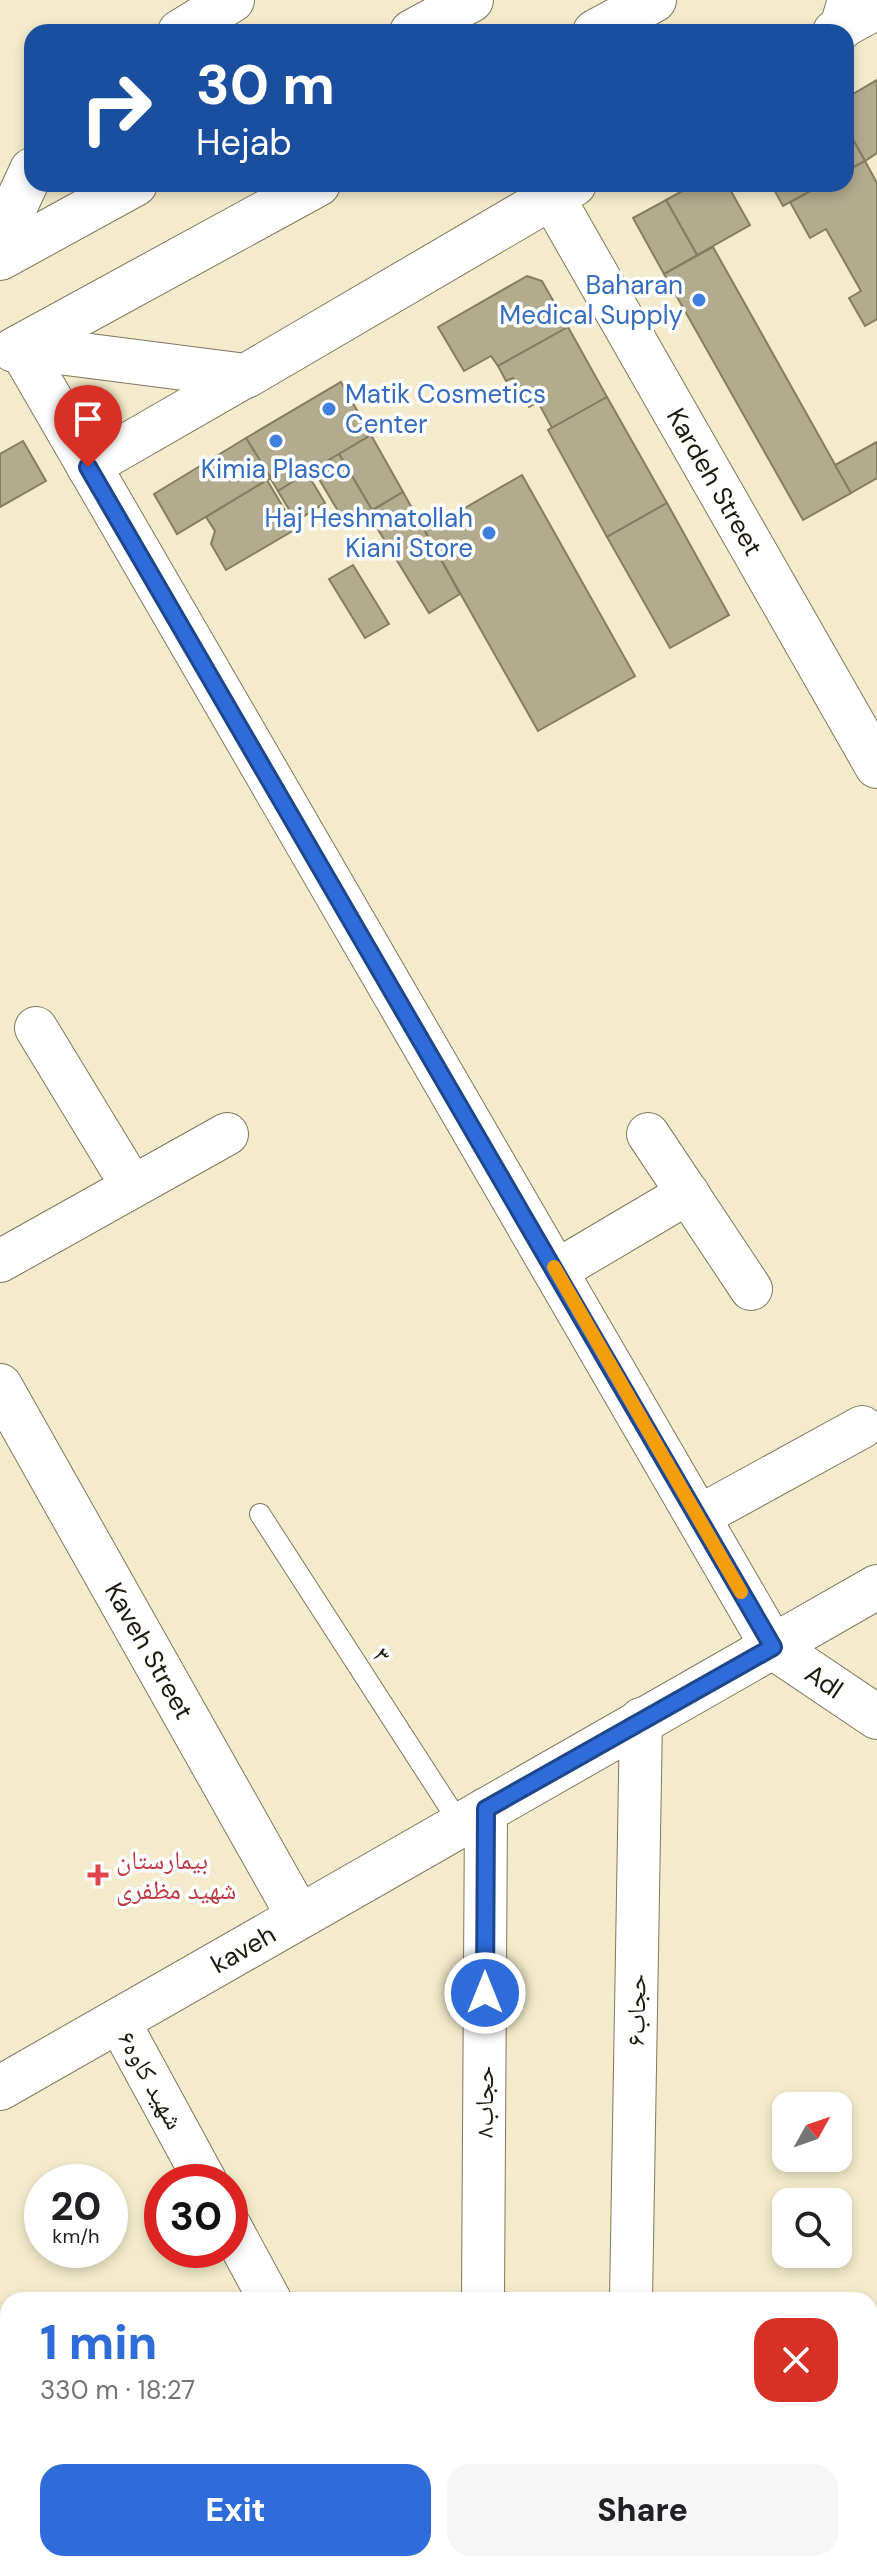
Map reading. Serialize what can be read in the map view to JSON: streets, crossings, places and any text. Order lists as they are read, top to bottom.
{
  "streets": {
    "street": [
      "Kardeh Street",
      "Kaveh Street",
      "Adl",
      "kaveh",
      "حجاب۶",
      "شهید کاوه۶",
      "حجاب۸"
    ],
    "lane": ["۳"]
  },
  "crossings": [
    ["Kaveh Street", "kaveh"],
    ["۳", "kaveh"],
    ["۳", "حجاب۸"],
    ["Adl", "kaveh"],
    ["kaveh", "حجاب۶"],
    ["kaveh", "شهید کاوه۶"],
    ["kaveh", "حجاب۸"]
  ],
  "places": {
    "other": [
      "Baharan Medical Supply",
      "Matik Cosmetics Center",
      "Kimia Plasco",
      "Haj Heshmatollah Kiani Store"
    ],
    "health": ["بیمارستان شهید مظفری"]
  },
  "north": "top right",
  "page": {
    "turn": ["30 m", "Hejab"],
    "speed": "20 km/h",
    "limit": "30",
    "heading": ["1 min", "330 m · 18:27"],
    "buttons": ["Exit", "Share"]
  }
}
